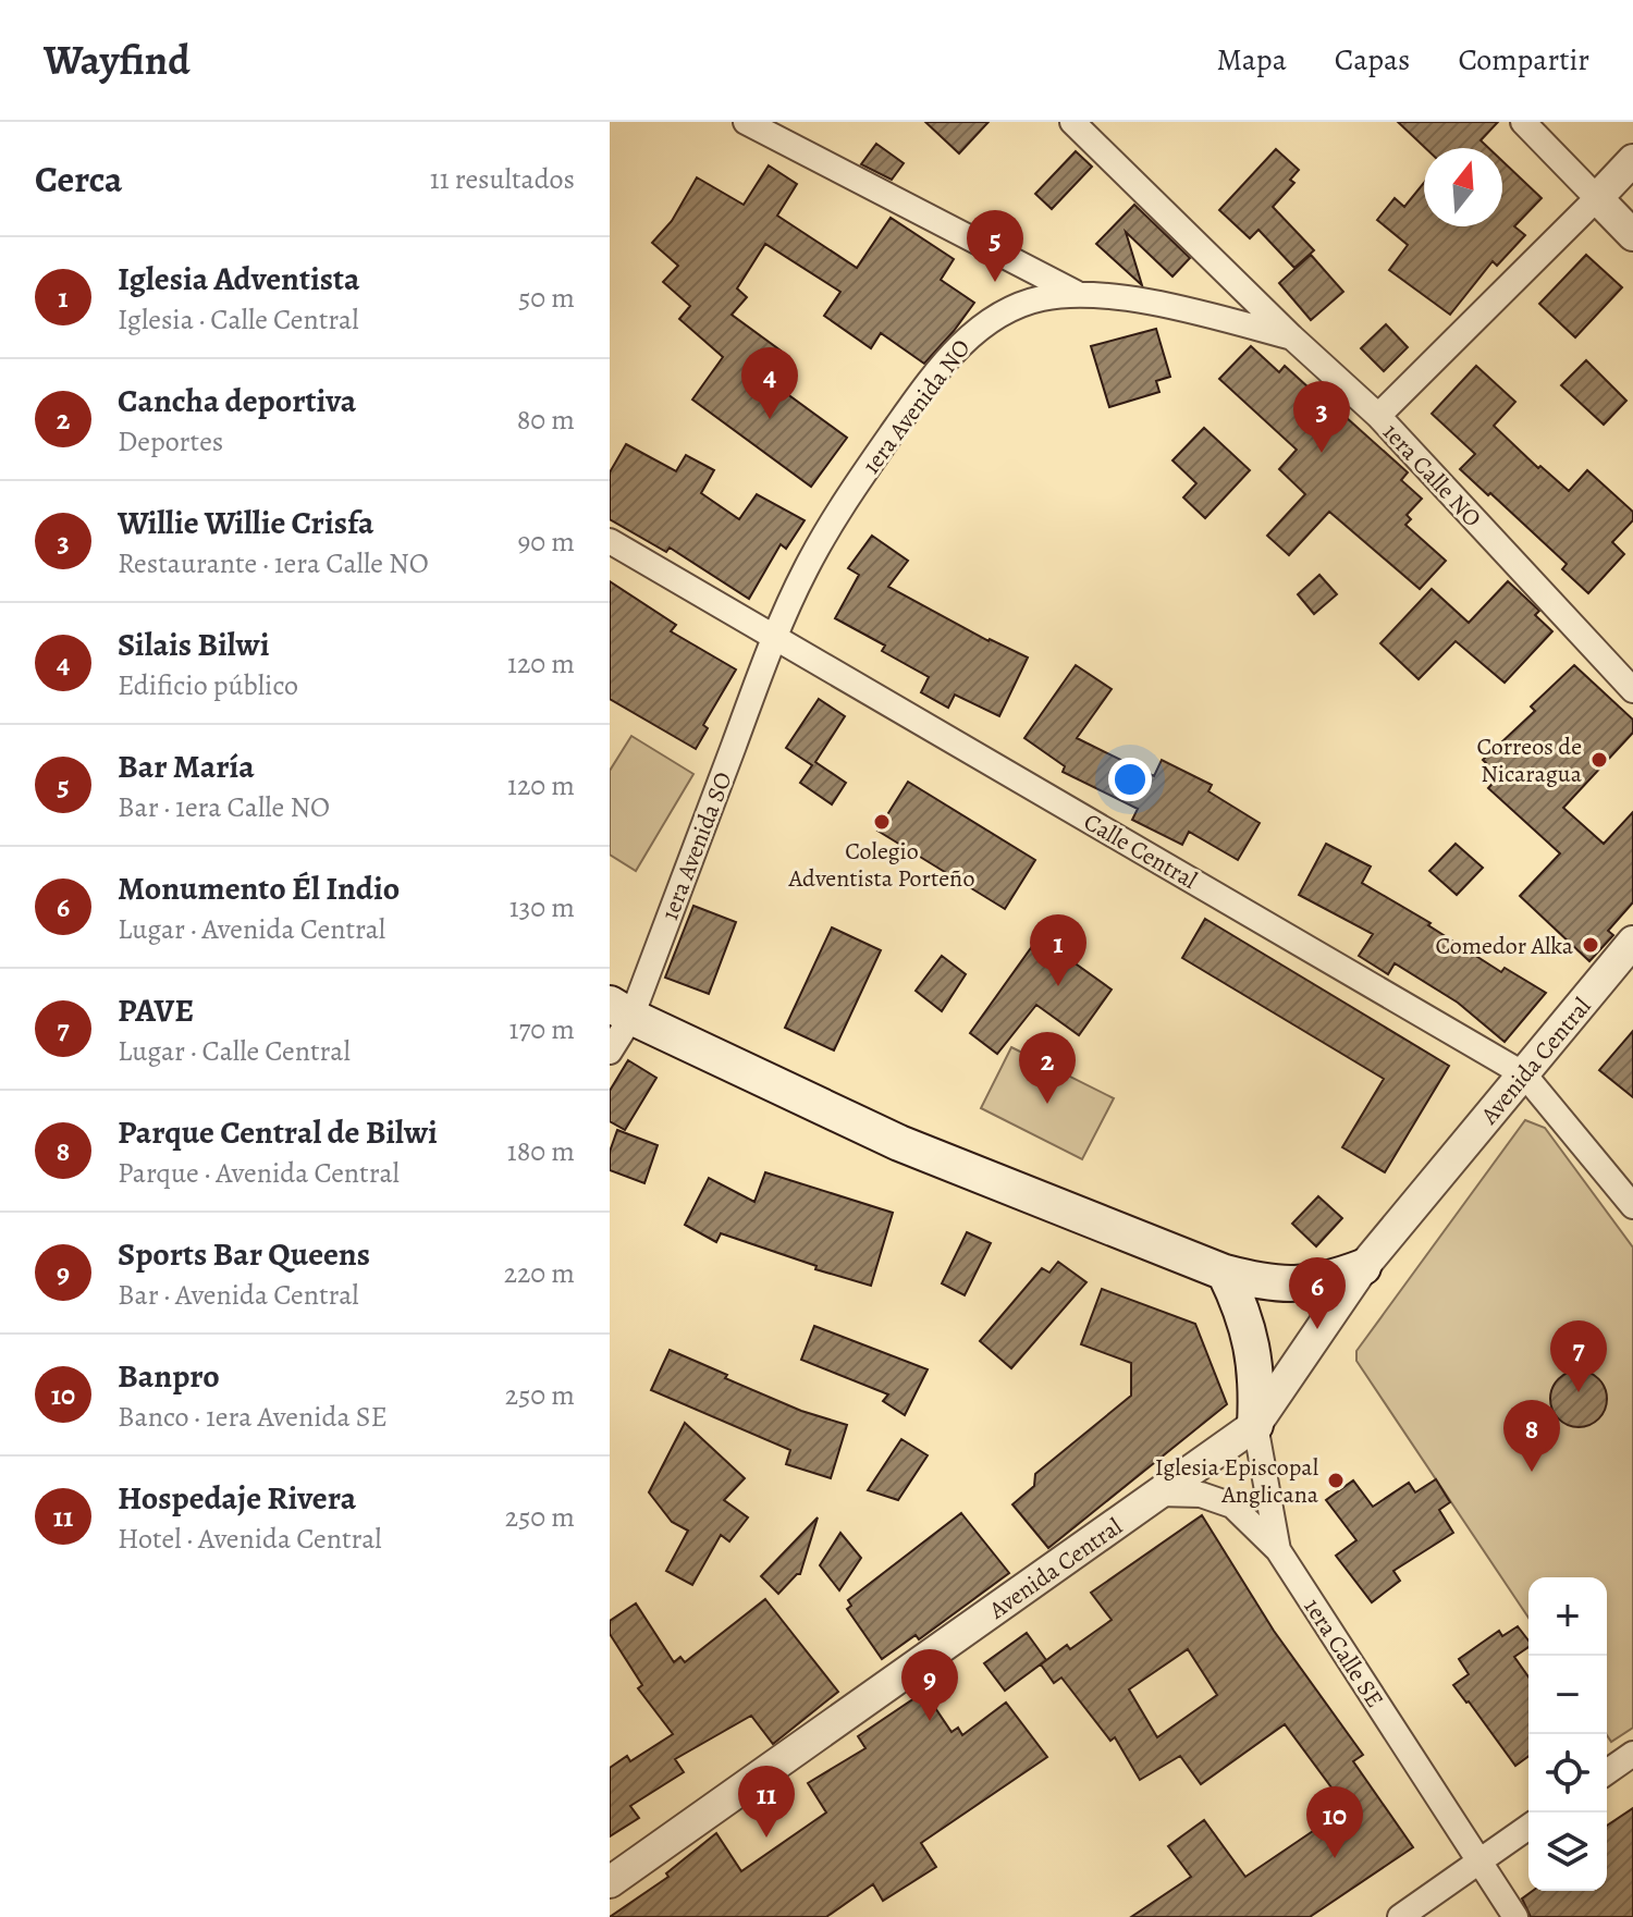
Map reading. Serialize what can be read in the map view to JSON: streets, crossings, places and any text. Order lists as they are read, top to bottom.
{
  "streets": {
    "street": [
      "1era Avenida NO",
      "1era Calle NO",
      "1era Avenida SO",
      "Calle Central",
      "Avenida Central",
      "1era Calle SE"
    ]
  },
  "crossings": [
    ["1era Avenida NO", "1era Calle NO"],
    ["1era Avenida NO", "1era Avenida SO"],
    ["1era Avenida NO", "Calle Central"],
    ["1era Avenida SO", "Calle Central"],
    ["Calle Central", "Avenida Central"],
    ["Avenida Central", "1era Calle SE"]
  ],
  "places": [
    "Correos de Nicaragua",
    "Colegio Adventista Porteño",
    "Comedor Alka",
    "Iglesia Episcopal Anglicana"
  ],
  "north": "top",
  "page": {
    "header": "Wayfind",
    "nav": ["Mapa", "Capas", "Compartir"],
    "heading": ["Cerca", "11 resultados"],
    "pins": [
      "5",
      "4",
      "3",
      "1",
      "2",
      "6",
      "7",
      "8",
      "9",
      "11",
      "10"
    ],
    "list": [
      {
        "mark": "1",
        "name": "Iglesia Adventista",
        "note": "Iglesia · Calle Central",
        "value": "50 m"
      },
      {
        "mark": "2",
        "name": "Cancha deportiva",
        "note": "Deportes",
        "value": "80 m"
      },
      {
        "mark": "3",
        "name": "Willie Willie Crisfa",
        "note": "Restaurante · 1era Calle NO",
        "value": "90 m"
      },
      {
        "mark": "4",
        "name": "Silais Bilwi",
        "note": "Edificio público",
        "value": "120 m"
      },
      {
        "mark": "5",
        "name": "Bar María",
        "note": "Bar · 1era Calle NO",
        "value": "120 m"
      },
      {
        "mark": "6",
        "name": "Monumento Él Indio",
        "note": "Lugar · Avenida Central",
        "value": "130 m"
      },
      {
        "mark": "7",
        "name": "PAVE",
        "note": "Lugar · Calle Central",
        "value": "170 m"
      },
      {
        "mark": "8",
        "name": "Parque Central de Bilwi",
        "note": "Parque · Avenida Central",
        "value": "180 m"
      },
      {
        "mark": "9",
        "name": "Sports Bar Queens",
        "note": "Bar · Avenida Central",
        "value": "220 m"
      },
      {
        "mark": "10",
        "name": "Banpro",
        "note": "Banco · 1era Avenida SE",
        "value": "250 m"
      },
      {
        "mark": "11",
        "name": "Hospedaje Rivera",
        "note": "Hotel · Avenida Central",
        "value": "250 m"
      }
    ],
    "map_buttons": ["+", "−"]
  }
}
